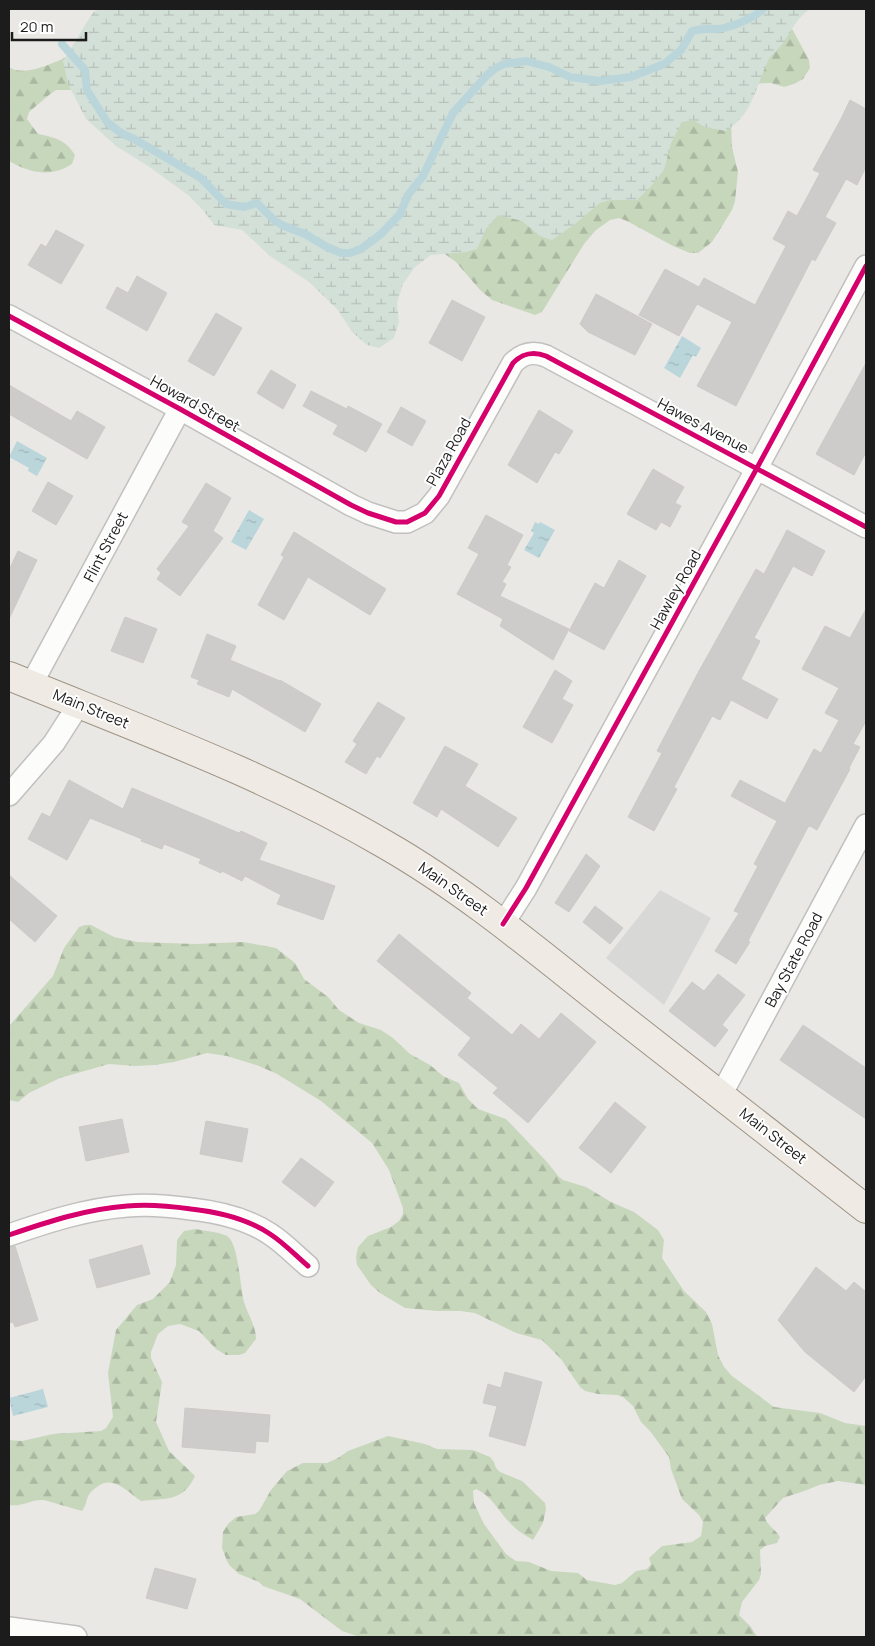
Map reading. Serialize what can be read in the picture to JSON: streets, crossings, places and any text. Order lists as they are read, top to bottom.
{
  "streets": {
    "main road": ["Main Street"],
    "street": [
      "Howard Street",
      "Hawes Avenue",
      "Plaza Road",
      "Flint Street",
      "Hawley Road",
      "Bay State Road"
    ]
  },
  "crossings": [
    ["Howard Street", "Plaza Road"],
    ["Howard Street", "Flint Street"],
    ["Hawes Avenue", "Plaza Road"],
    ["Hawes Avenue", "Hawley Road"],
    ["Flint Street", "Main Street"],
    ["Hawley Road", "Main Street"],
    ["Main Street", "Bay State Road"]
  ],
  "scale_bar": "20 m"
}
